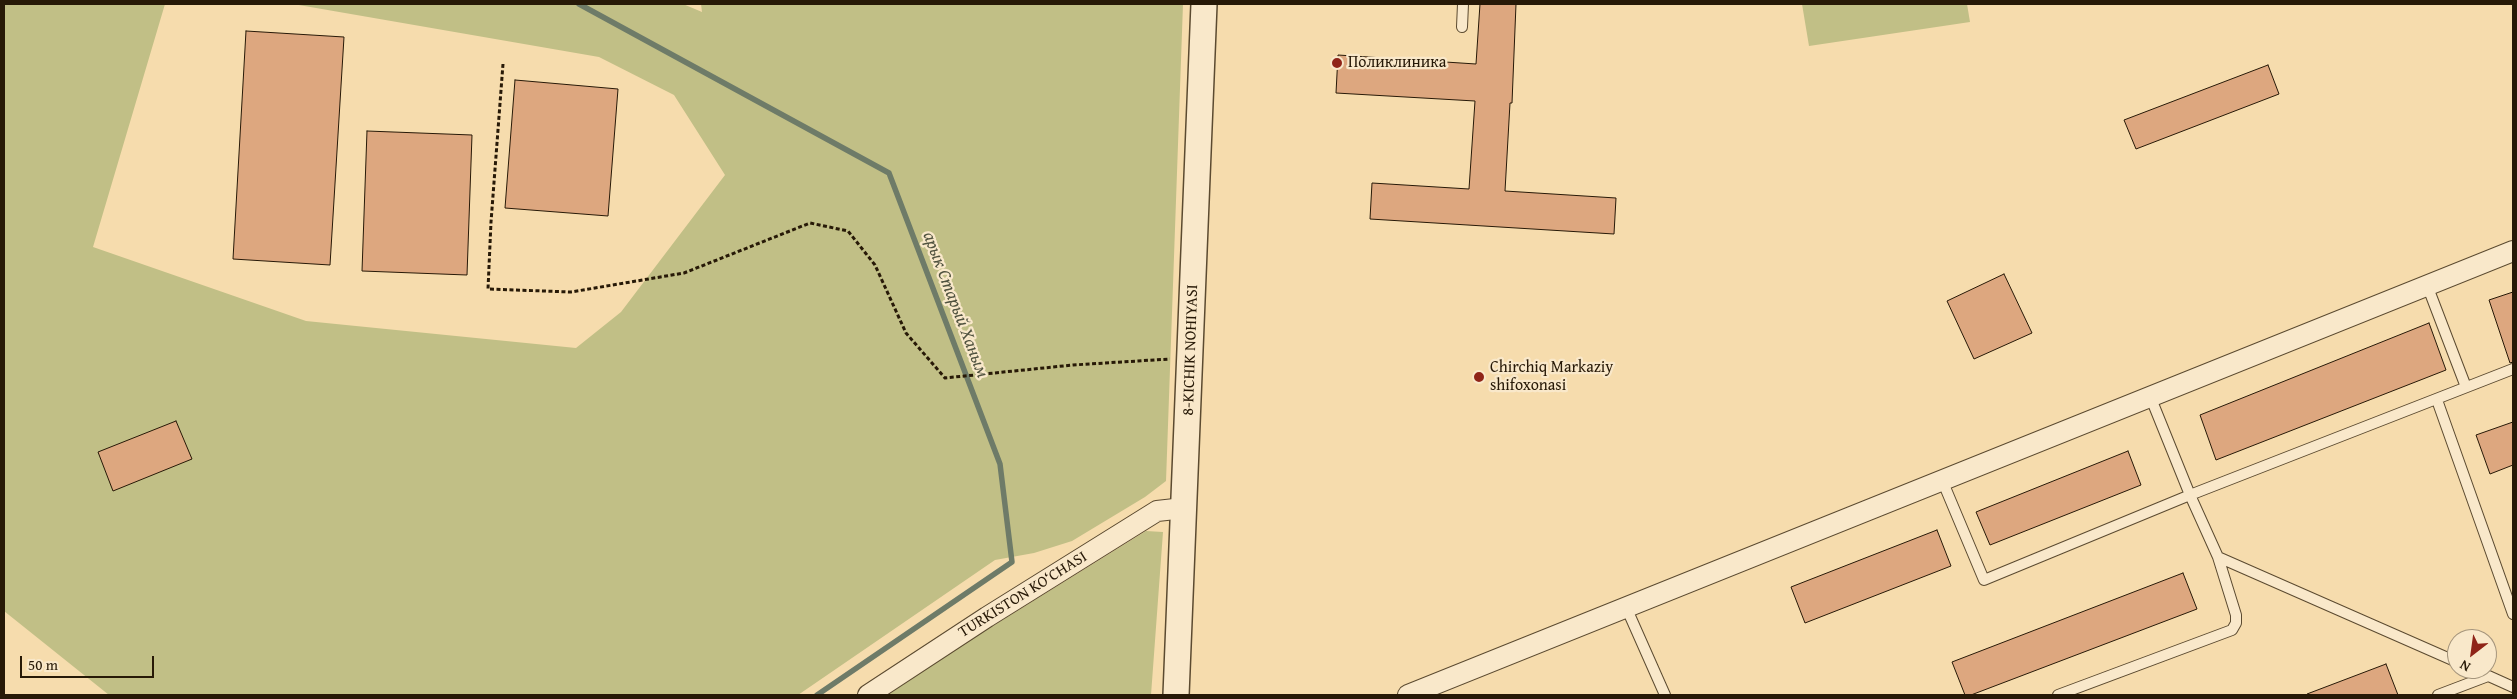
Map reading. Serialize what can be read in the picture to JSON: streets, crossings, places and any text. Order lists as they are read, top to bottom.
{
  "streets": {
    "street": ["8-KICHIK NOHIYASI", "TURKISTON KO‘CHASI"]
  },
  "crossings": [
    ["8-KICHIK NOHIYASI", "TURKISTON KO‘CHASI"]
  ],
  "water": ["арык Старый Ханым"],
  "places": ["Поликлиника", "Chirchiq Markaziy shifoxonasi"],
  "scale_bar": "50 m",
  "north": "bottom left"
}
